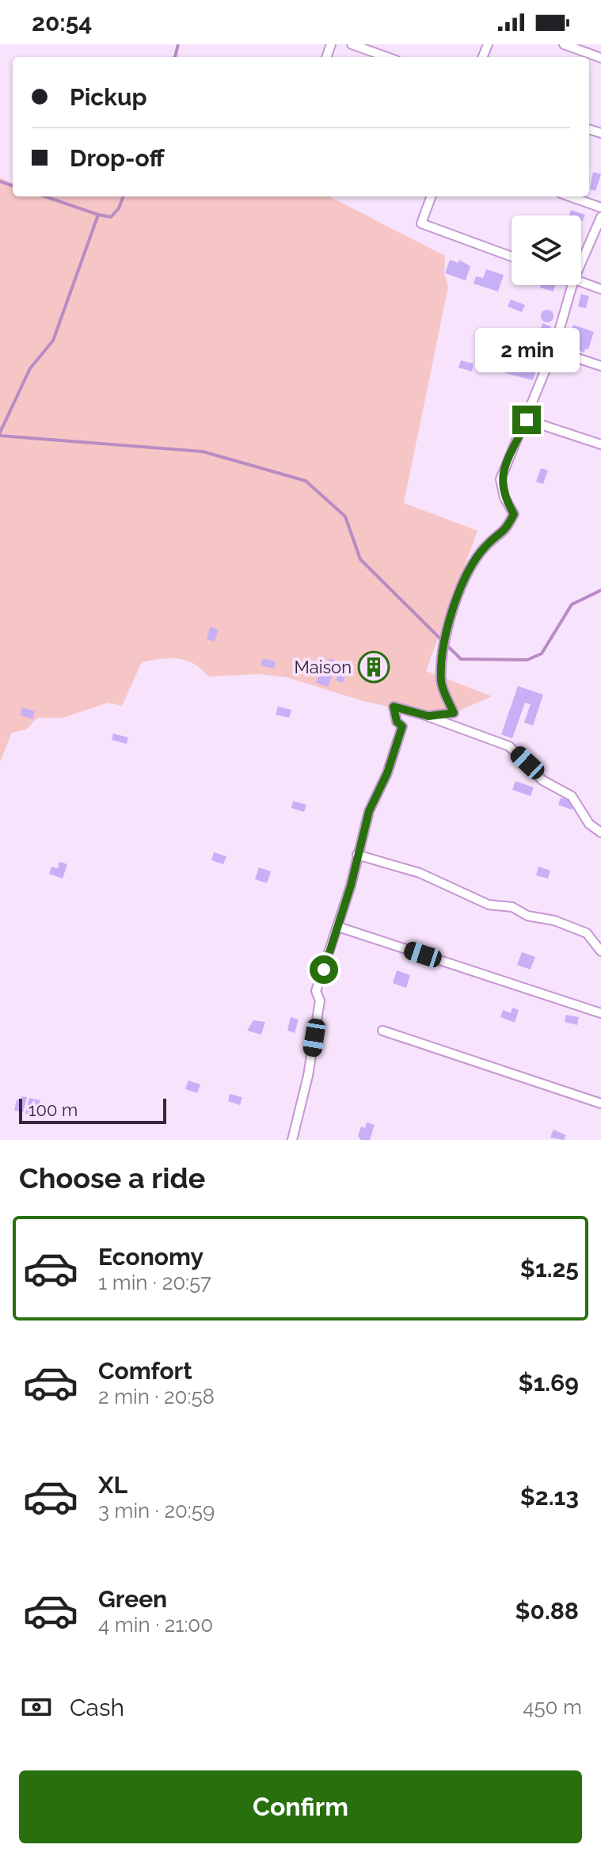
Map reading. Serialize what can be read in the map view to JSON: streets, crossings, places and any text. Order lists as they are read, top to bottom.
{
  "places": {
    "building": ["Maison"]
  },
  "scale_bar": "100 m",
  "page": {
    "status": "20:54",
    "banner": ["Pickup", "Drop-off"],
    "bubble": "2 min",
    "scale": "100 m",
    "heading": "Choose a ride",
    "list": [
      {
        "name": "Economy",
        "note": "1 min · 20:57",
        "value": "$1.25"
      },
      {
        "name": "Comfort",
        "note": "2 min · 20:58",
        "value": "$1.69"
      },
      {
        "name": "XL",
        "note": "3 min · 20:59",
        "value": "$2.13"
      },
      {
        "name": "Green",
        "note": "4 min · 21:00",
        "value": "$0.88"
      }
    ],
    "pay": ["Cash", "450 m"],
    "buttons": "Confirm"
  }
}
